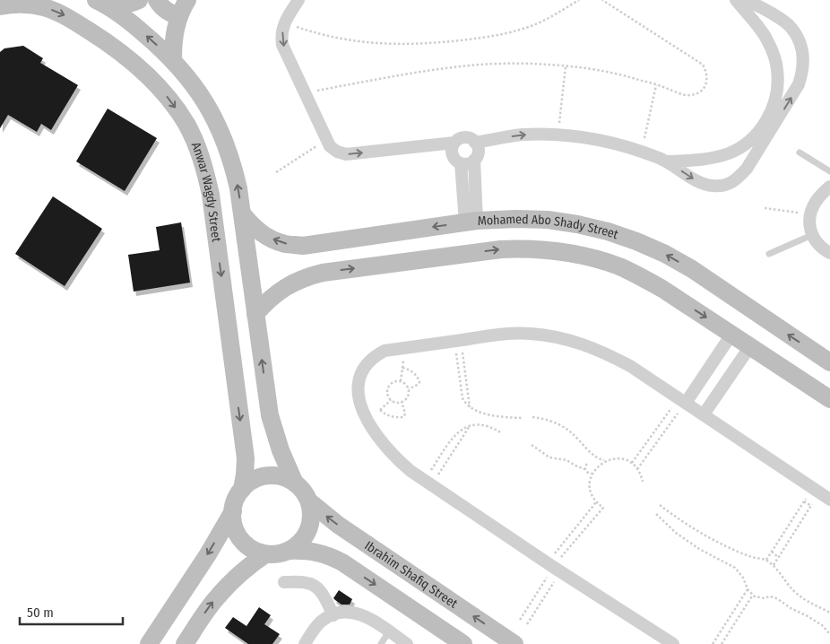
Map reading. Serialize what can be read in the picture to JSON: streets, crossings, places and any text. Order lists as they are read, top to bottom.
{
  "streets": {
    "street": ["Anwar Wagdy Street", "Mohamed Abo Shady Street", "Ibrahim Shafiq Street"]
  },
  "crossings": [
    ["Anwar Wagdy Street", "Ibrahim Shafiq Street"]
  ],
  "scale_bar": "50 m"
}
